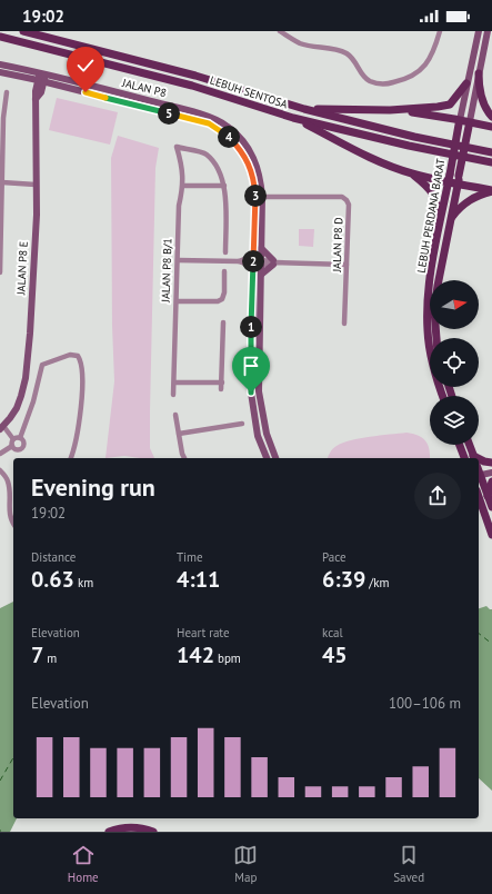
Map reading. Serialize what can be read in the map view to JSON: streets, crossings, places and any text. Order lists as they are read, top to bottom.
{
  "streets": {
    "main road": ["LEBUH SENTOSA", "LEBUH PERDANA BARAT"],
    "street": [
      "JALAN P8",
      "JALAN P8 D",
      "JALAN P8 E",
      "JALAN P8 B/1"
    ]
  },
  "crossings": [
    ["JALAN P8", "JALAN P8 D"],
    ["JALAN P8", "JALAN P8 E"]
  ],
  "north": "right",
  "page": {
    "status": "19:02",
    "pins": [
      "5",
      "4",
      "3",
      "2",
      "1"
    ],
    "heading": ["Evening run", "19:02"],
    "stats": [
      ["Distance", "0.63 km"],
      ["Time", "4:11"],
      ["Pace", "6:39 /km"],
      ["Elevation", "7 m"],
      ["Heart rate", "142 bpm"],
      ["kcal", "45"]
    ],
    "chart": ["Elevation", "100–106 m"],
    "tabs": ["Home", "Map", "Saved"]
  }
}
